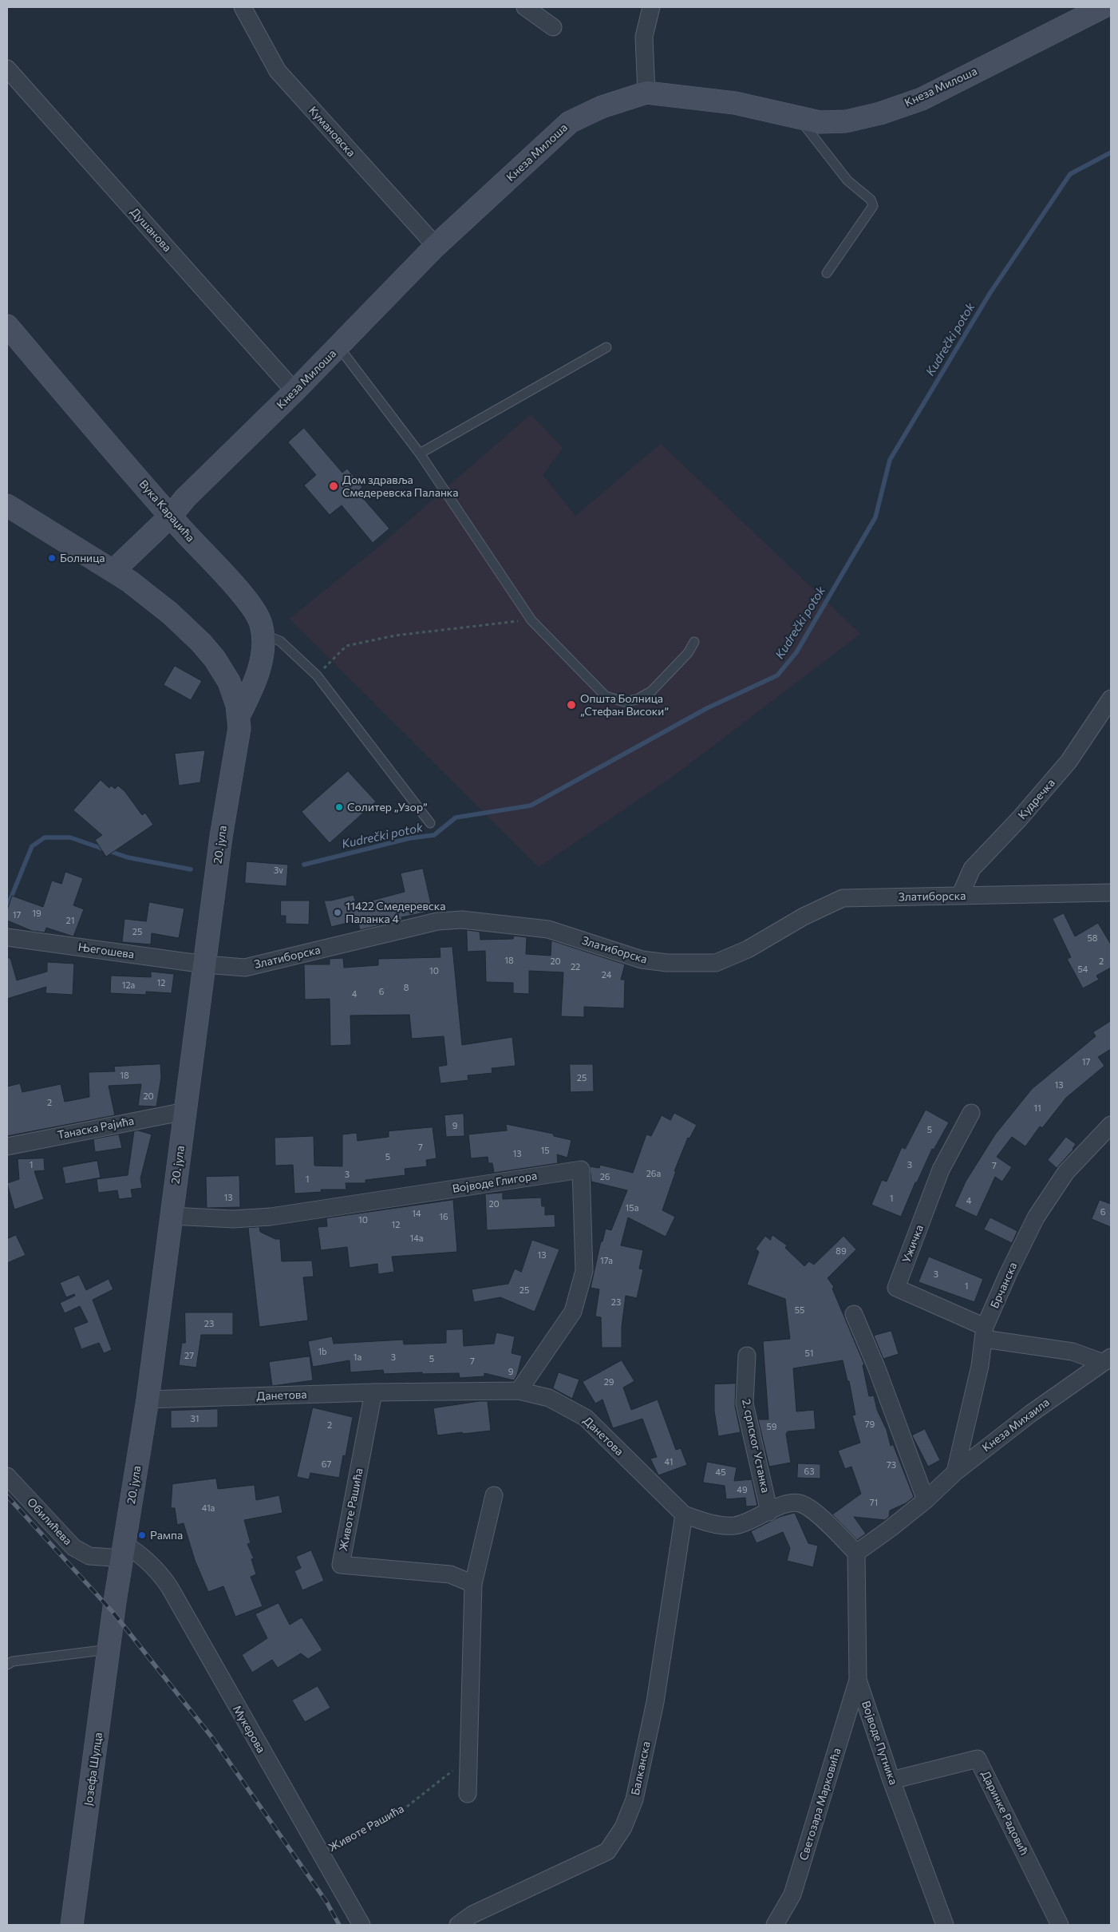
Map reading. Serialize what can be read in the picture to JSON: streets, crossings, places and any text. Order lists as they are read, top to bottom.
{
  "streets": {
    "street": [
      "Кнеза Милоша",
      "Кумановска",
      "Душанова",
      "Вука Караџића",
      "Кудречка",
      "20. јула",
      "Златиборска",
      "Његошева",
      "Танаска Рајића",
      "Војводе Глигора",
      "Ужичка",
      "Брчанска",
      "Данетова",
      "Кнеза Михаила",
      "2. српског Устанка",
      "Животе Рашића",
      "Обилићева",
      "Мукерова",
      "Војводе Путника",
      "Балканска",
      "Јозефа Шулца",
      "Светозара Марковића",
      "Даринке Радовић"
    ]
  },
  "crossings": [
    ["Кнеза Милоша", "Кумановска"],
    ["Кнеза Милоша", "Душанова"],
    ["Кнеза Милоша", "Вука Караџића"],
    ["Вука Караџића", "20. јула"],
    ["Кудречка", "Златиборска"],
    ["20. јула", "Златиборска"],
    ["20. јула", "Његошева"],
    ["20. јула", "Танаска Рајића"],
    ["20. јула", "Војводе Глигора"],
    ["20. јула", "Данетова"],
    ["20. јула", "Обилићева"],
    ["20. јула", "Мукерова"],
    ["20. јула", "Јозефа Шулца"],
    ["Златиборска", "Његошева"],
    ["Војводе Глигора", "Данетова"],
    ["Ужичка", "Брчанска"],
    ["Брчанска", "Кнеза Михаила"],
    ["Данетова", "2. српског Устанка"],
    ["Данетова", "Животе Рашића"],
    ["Данетова", "Војводе Путника"],
    ["Данетова", "Балканска"],
    ["Животе Рашића", "Мукерова"],
    ["Обилићева", "Мукерова"],
    ["Војводе Путника", "Светозара Марковића"],
    ["Војводе Путника", "Даринке Радовић"]
  ],
  "water": ["Kudrečki potok"],
  "places": [
    "Дом здравља Смедеревска Паланка",
    "Болница",
    "Општа Болница „Стефан Високи”",
    "Солитер „Узор”",
    "11422 Смедеревска Паланка 4",
    "Рампа"
  ],
  "house_numbers": [
    "3v",
    "19",
    "17",
    "21",
    "25",
    "58",
    "18",
    "20",
    "2",
    "22",
    "54",
    "10",
    "24",
    "12",
    "12a",
    "8",
    "6",
    "4",
    "17",
    "18",
    "25",
    "13",
    "20",
    "2",
    "11",
    "9",
    "5",
    "7",
    "15",
    "13",
    "5",
    "1",
    "3",
    "7",
    "26a",
    "3",
    "26",
    "1",
    "13",
    "1",
    "4",
    "20",
    "15a",
    "6",
    "14",
    "16",
    "10",
    "12",
    "14a",
    "89",
    "13",
    "17a",
    "3",
    "1",
    "25",
    "23",
    "55",
    "23",
    "1b",
    "51",
    "27",
    "1a",
    "3",
    "5",
    "7",
    "9",
    "29",
    "31",
    "79",
    "2",
    "59",
    "41",
    "67",
    "73",
    "63",
    "45",
    "49",
    "71",
    "41a"
  ]
}
